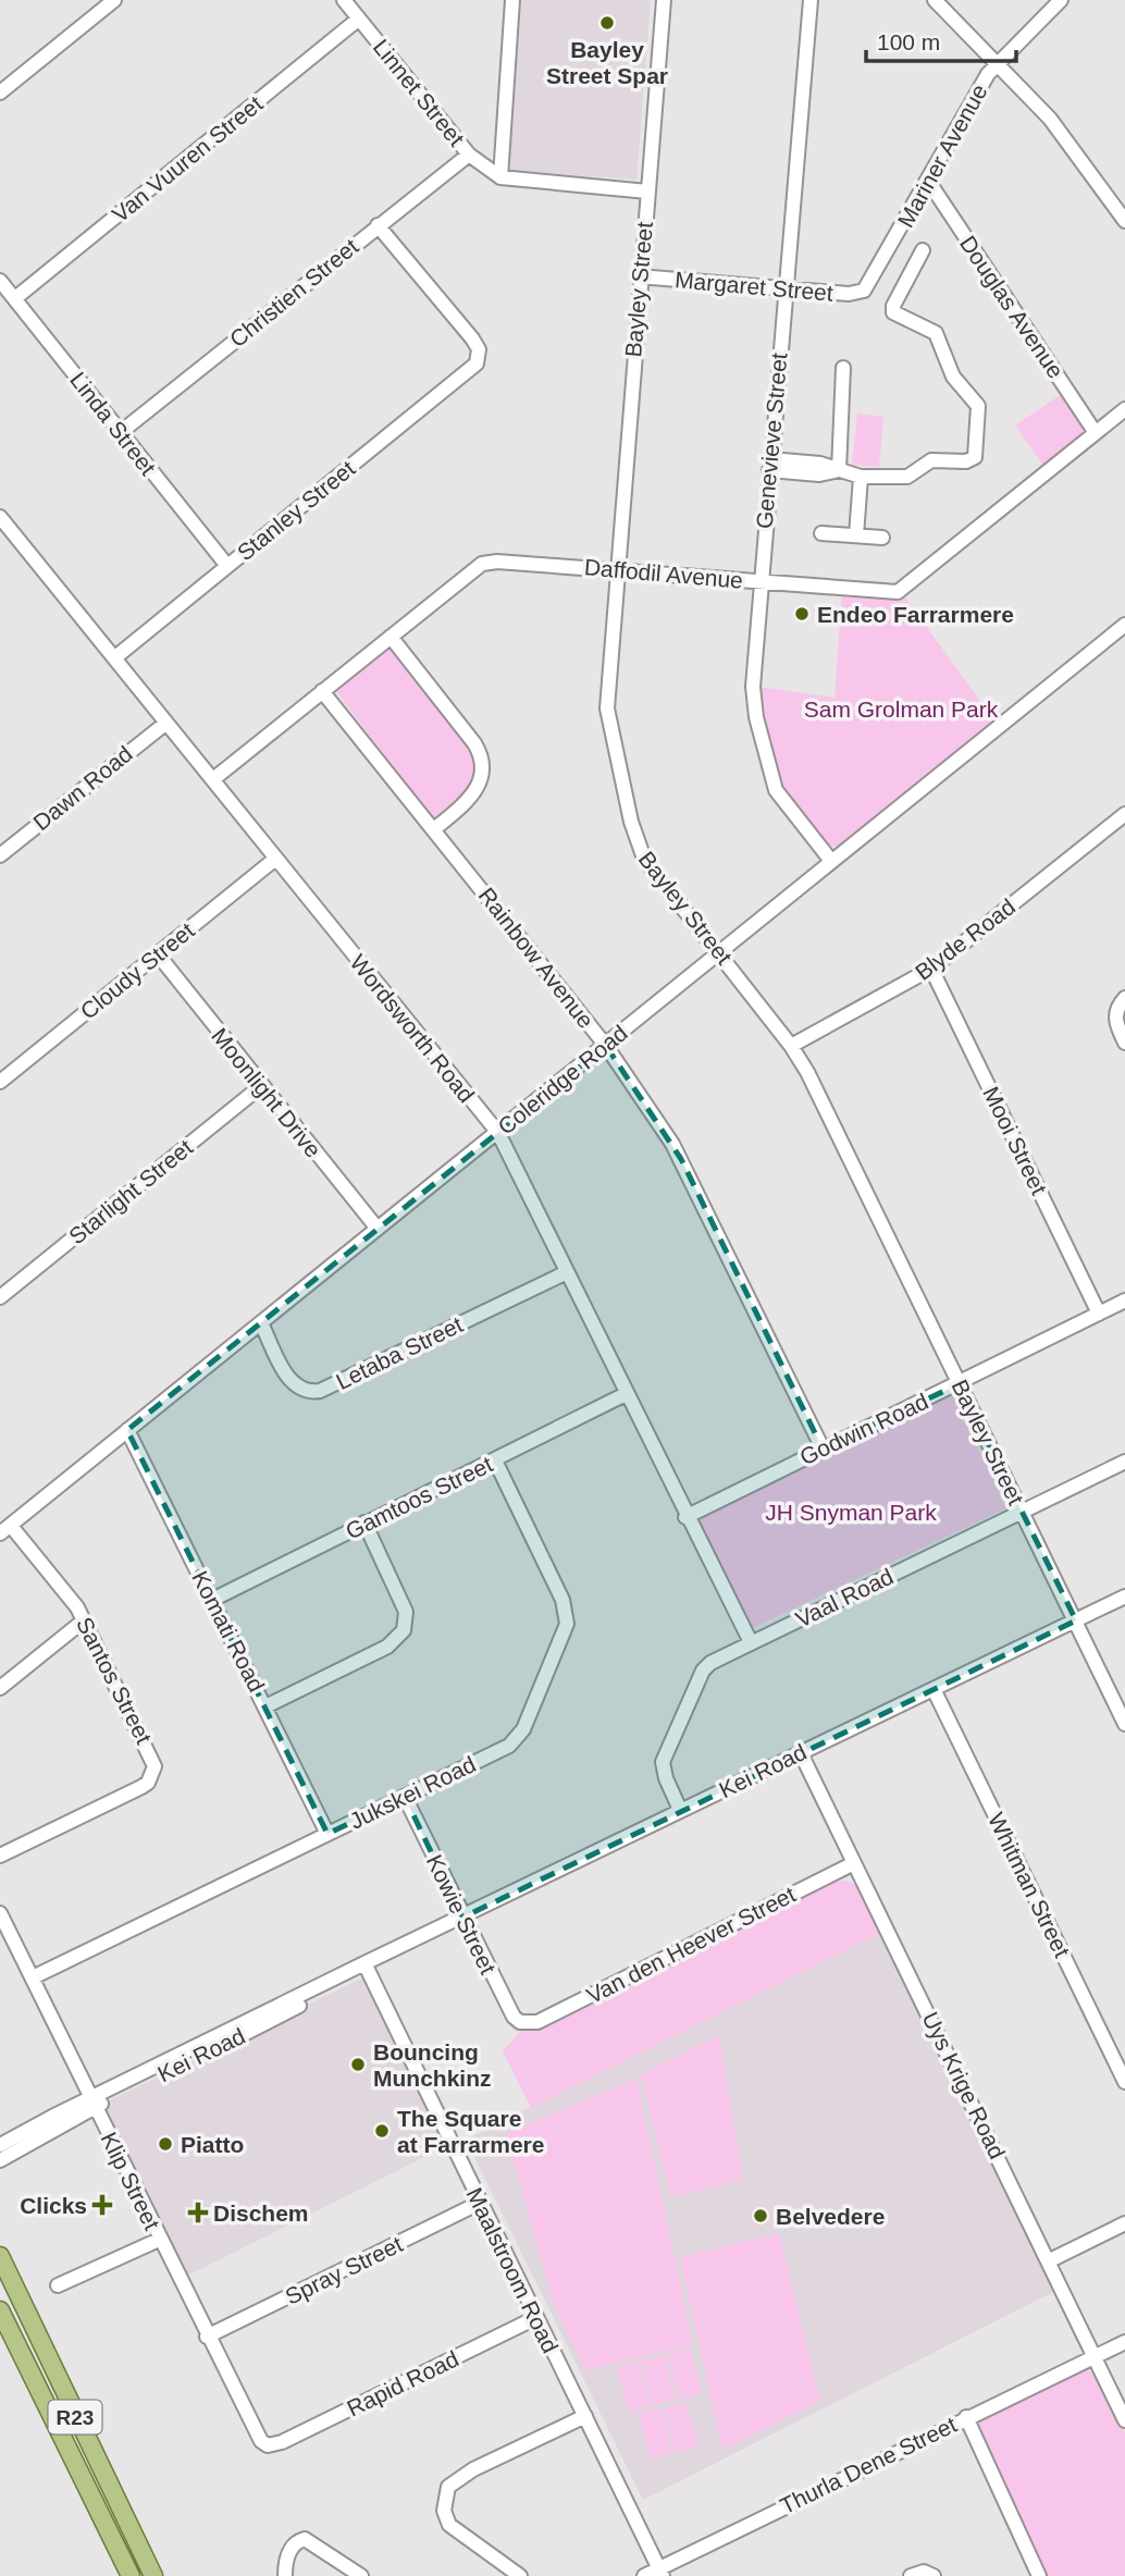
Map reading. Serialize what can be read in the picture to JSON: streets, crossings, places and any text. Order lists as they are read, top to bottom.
{
  "streets": {
    "main road": ["R23"],
    "street": [
      "Linnet Street",
      "Mariner Avenue",
      "Van Vuuren Street",
      "Margaret Street",
      "Bayley Street",
      "Christien Street",
      "Douglas Avenue",
      "Linda Street",
      "Genevieve Street",
      "Stanley Street",
      "Daffodil Avenue",
      "Dawn Road",
      "Blyde Road",
      "Rainbow Avenue",
      "Cloudy Street",
      "Wordsworth Road",
      "Coleridge Road",
      "Moonlight Drive",
      "Mooi Street",
      "Starlight Street",
      "Letaba Street",
      "Godwin Road",
      "Gamtoos Street",
      "Vaal Road",
      "Komati Road",
      "Santos Street",
      "Kei Road",
      "Jukskei Road",
      "Whitman Street",
      "Kowie Street",
      "Van den Heever Street",
      "Uys Krige Road",
      "Klip Street",
      "Spray Street",
      "Maalstroom Road",
      "Rapid Road",
      "Thurla Dene Street"
    ]
  },
  "crossings": [
    ["Linnet Street", "Van Vuuren Street"],
    ["Linnet Street", "Christien Street"],
    ["Mariner Avenue", "Margaret Street"],
    ["Mariner Avenue", "Douglas Avenue"],
    ["Van Vuuren Street", "Linda Street"],
    ["Margaret Street", "Bayley Street"],
    ["Margaret Street", "Genevieve Street"],
    ["Bayley Street", "Daffodil Avenue"],
    ["Bayley Street", "Blyde Road"],
    ["Bayley Street", "Coleridge Road"],
    ["Bayley Street", "Godwin Road"],
    ["Bayley Street", "Vaal Road"],
    ["Bayley Street", "Kei Road"],
    ["Christien Street", "Linda Street"],
    ["Christien Street", "Stanley Street"],
    ["Douglas Avenue", "Daffodil Avenue"],
    ["Linda Street", "Stanley Street"],
    ["Genevieve Street", "Daffodil Avenue"],
    ["Genevieve Street", "Coleridge Road"],
    ["Stanley Street", "Wordsworth Road"],
    ["Daffodil Avenue", "Rainbow Avenue"],
    ["Daffodil Avenue", "Wordsworth Road"],
    ["Dawn Road", "Wordsworth Road"],
    ["Blyde Road", "Mooi Street"],
    ["Rainbow Avenue", "Coleridge Road"],
    ["Rainbow Avenue", "Godwin Road"],
    ["Cloudy Street", "Wordsworth Road"],
    ["Cloudy Street", "Moonlight Drive"],
    ["Wordsworth Road", "Coleridge Road"],
    ["Wordsworth Road", "Letaba Street"],
    ["Wordsworth Road", "Godwin Road"],
    ["Wordsworth Road", "Gamtoos Street"],
    ["Wordsworth Road", "Vaal Road"],
    ["Coleridge Road", "Moonlight Drive"],
    ["Coleridge Road", "Letaba Street"],
    ["Coleridge Road", "Komati Road"],
    ["Coleridge Road", "Santos Street"],
    ["Moonlight Drive", "Starlight Street"],
    ["Mooi Street", "Godwin Road"],
    ["Gamtoos Street", "Komati Road"],
    ["Gamtoos Street", "Jukskei Road"],
    ["Vaal Road", "Kei Road"],
    ["Komati Road", "Jukskei Road"],
    ["Kei Road", "Whitman Street"],
    ["Kei Road", "Kowie Street"],
    ["Kei Road", "Uys Krige Road"],
    ["Kei Road", "Klip Street"],
    ["Kei Road", "Maalstroom Road"],
    ["Jukskei Road", "Kowie Street"],
    ["Jukskei Road", "Klip Street"],
    ["Kowie Street", "Van den Heever Street"],
    ["Van den Heever Street", "Uys Krige Road"],
    ["Uys Krige Road", "Thurla Dene Street"],
    ["Klip Street", "Spray Street"],
    ["Klip Street", "Rapid Road"],
    ["Spray Street", "Maalstroom Road"],
    ["Maalstroom Road", "Rapid Road"],
    ["Maalstroom Road", "Thurla Dene Street"]
  ],
  "parks": ["Sam Grolman Park", "JH Snyman Park"],
  "places": {
    "other": [
      "Bayley Street Spar",
      "Endeo Farrarmere",
      "Bouncing Munchkinz",
      "The Square at Farrarmere",
      "Piatto",
      "Belvedere"
    ],
    "health": ["Clicks", "Dischem"]
  },
  "scale_bar": "100 m"
}
